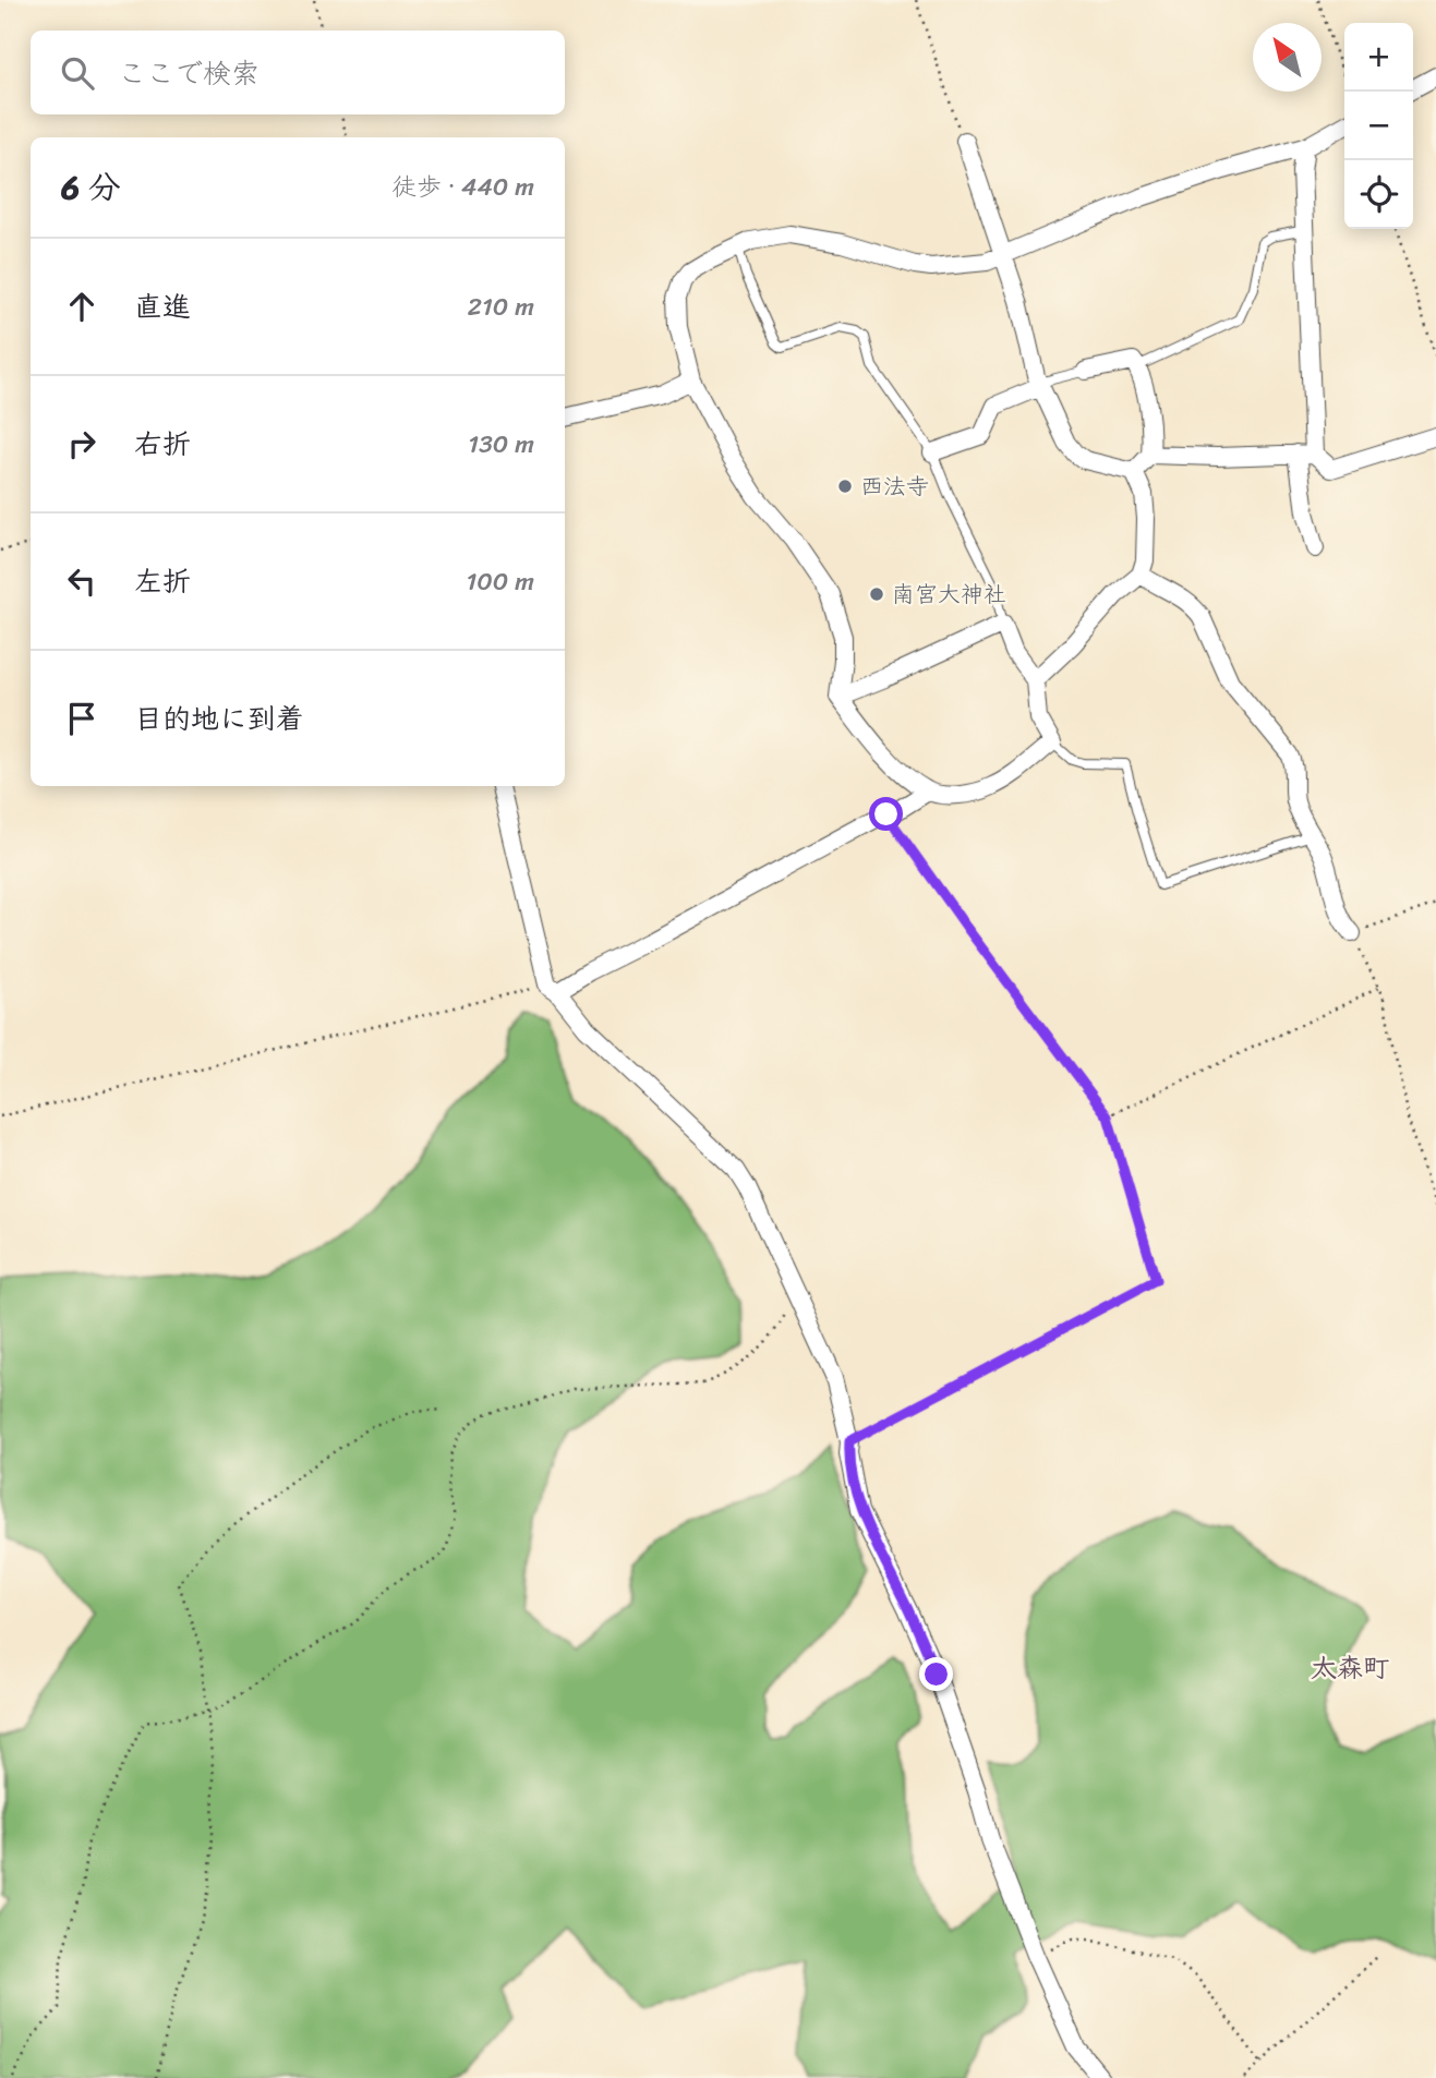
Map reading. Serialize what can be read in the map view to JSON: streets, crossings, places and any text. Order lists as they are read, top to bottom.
{
  "districts": ["太森町"],
  "places": ["西法寺", "南宮大神社"],
  "north": "top left",
  "page": {
    "map_buttons": ["+", "−"],
    "search": "ここで検索",
    "heading": ["6 分", "徒歩 · 440 m"],
    "list": [
      ["直進", "210 m"],
      ["右折", "130 m"],
      ["左折", "100 m"],
      "目的地に到着"
    ]
  }
}
